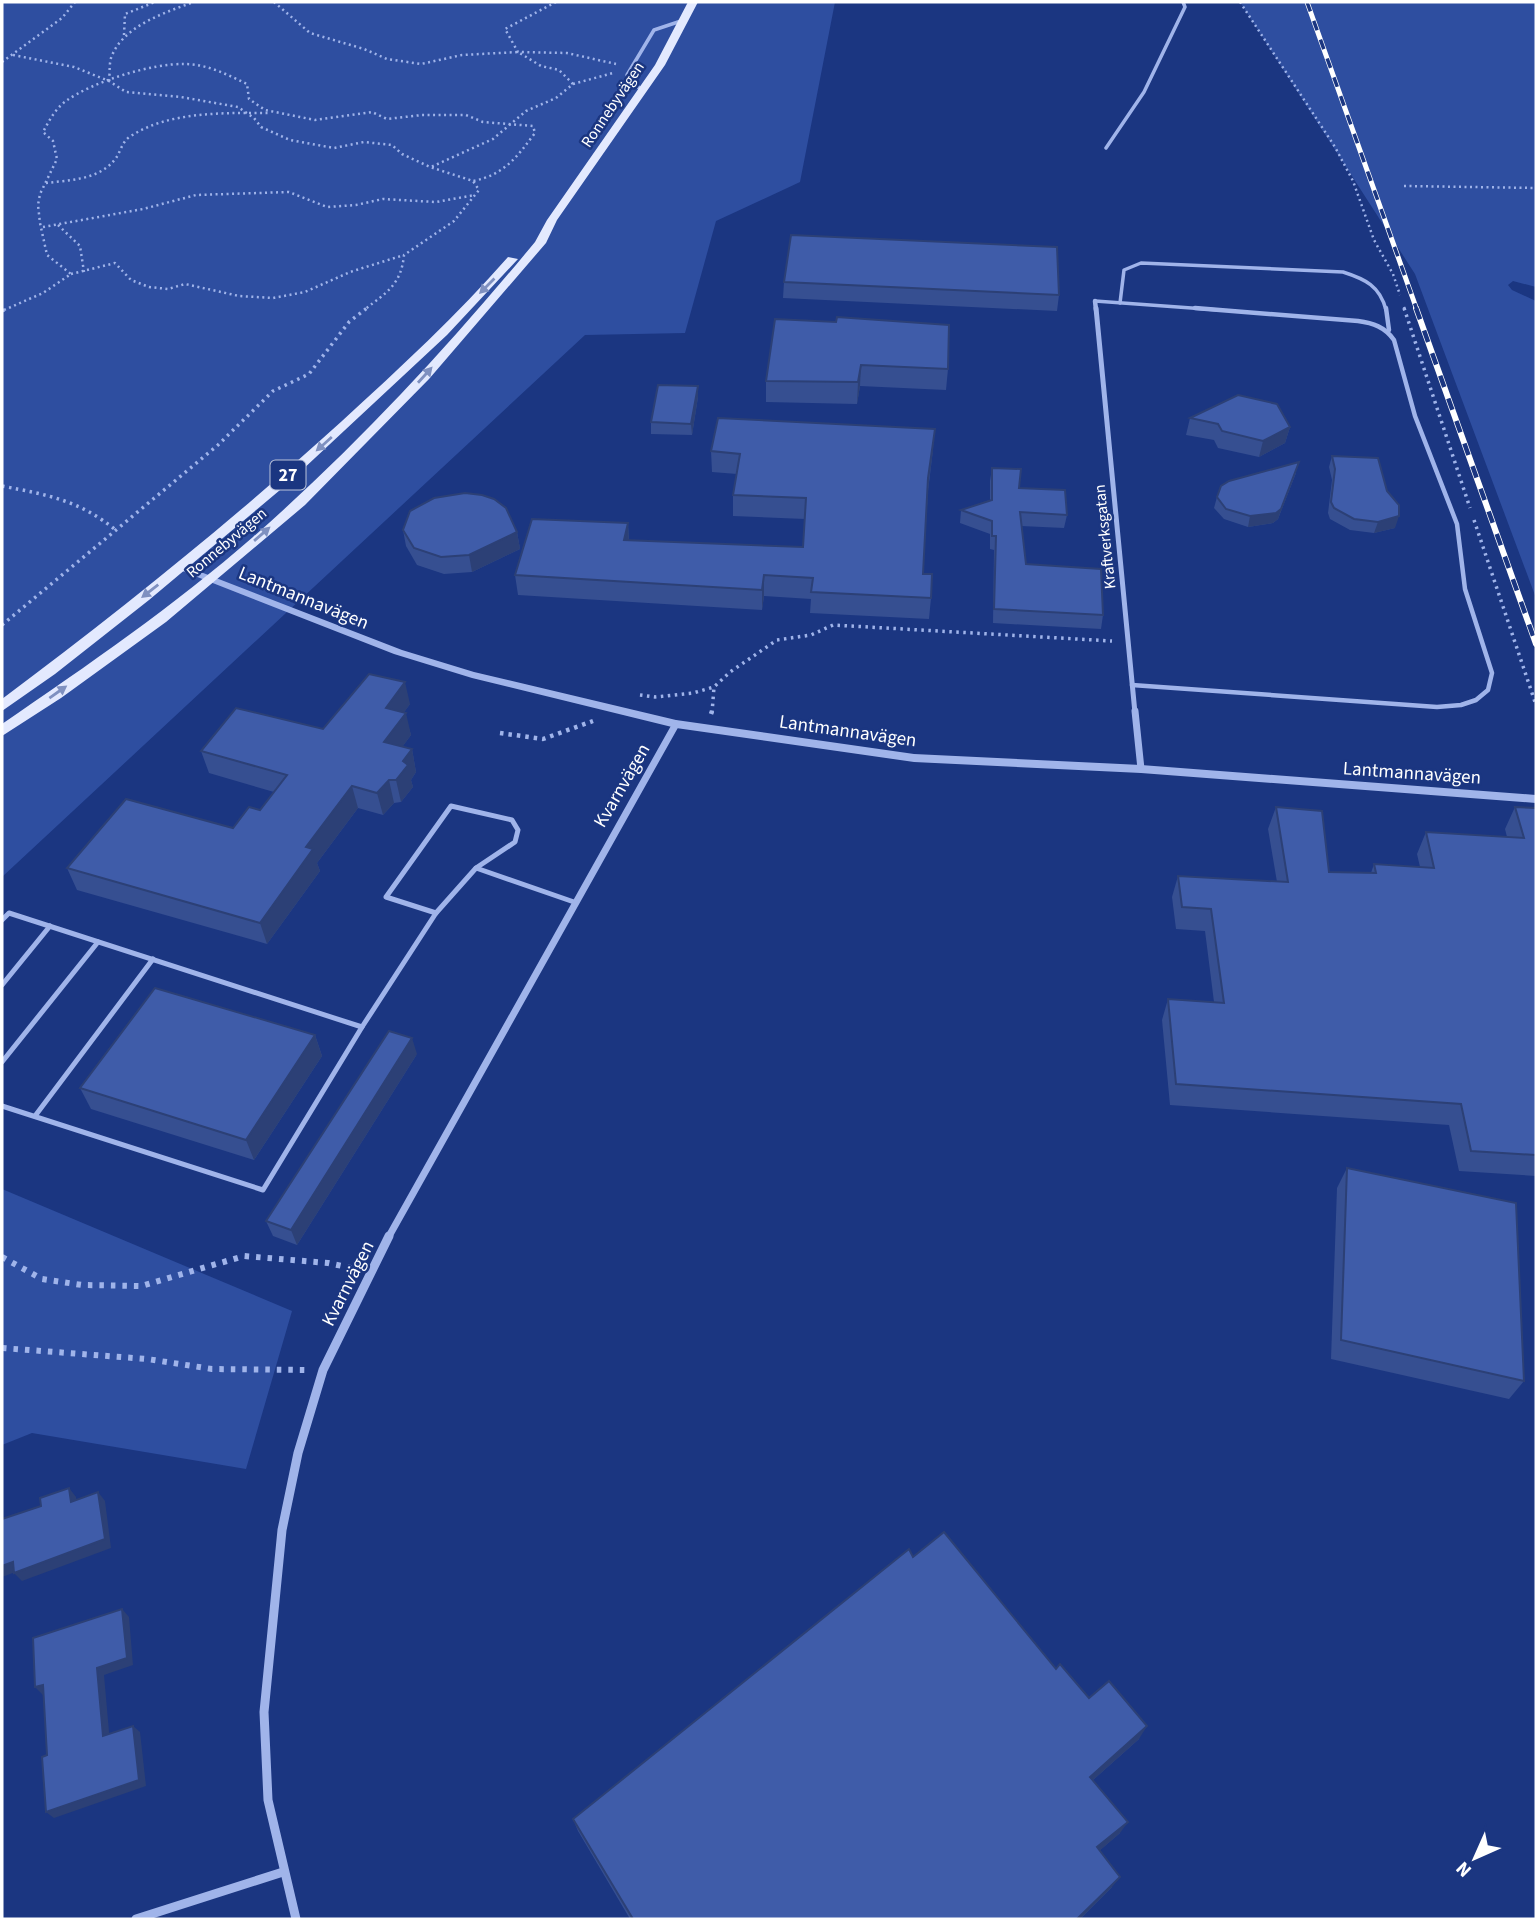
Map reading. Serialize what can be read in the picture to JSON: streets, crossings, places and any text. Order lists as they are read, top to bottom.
{
  "streets": {
    "main road": ["Ronnebyvägen", "27"],
    "street": ["Kraftverksgatan", "Lantmannavägen", "Kvarnvägen"]
  },
  "crossings": [
    ["Ronnebyvägen", "Lantmannavägen"],
    ["Kraftverksgatan", "Lantmannavägen"],
    ["Lantmannavägen", "Kvarnvägen"]
  ],
  "north": "bottom left"
}
